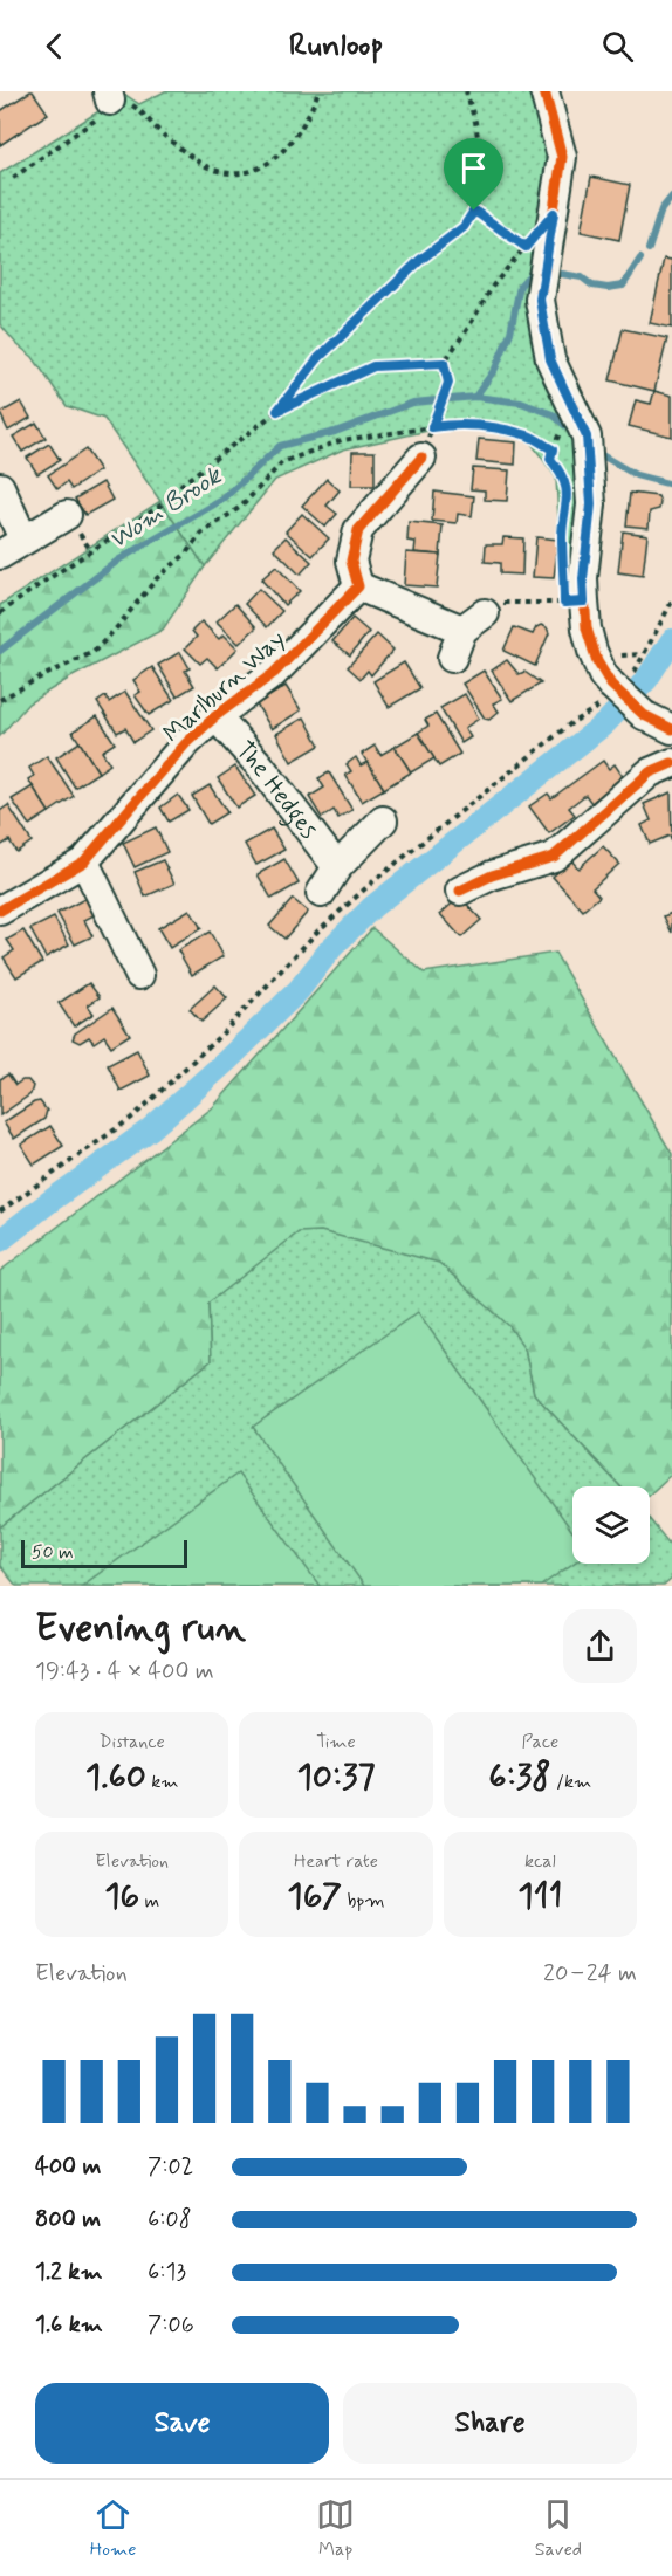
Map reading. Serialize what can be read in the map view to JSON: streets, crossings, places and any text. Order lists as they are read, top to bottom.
{
  "streets": {
    "street": ["Marlburn Way", "The Hedges"]
  },
  "crossings": [
    ["Marlburn Way", "The Hedges"]
  ],
  "water": ["Wom Brook"],
  "scale_bar": "50 m",
  "page": {
    "header": "Runloop",
    "scale": "50 m",
    "heading": ["Evening run", "19:43 · 4 × 400 m"],
    "stats": [
      ["Distance", "1.60 km"],
      ["Time", "10:37"],
      ["Pace", "6:38 /km"],
      ["Elevation", "16 m"],
      ["Heart rate", "167 bpm"],
      ["kcal", "111"]
    ],
    "chart": ["Elevation", "20–24 m"],
    "list": [
      {
        "name": "400 m",
        "note": "7:02"
      },
      {
        "name": "800 m",
        "note": "6:08"
      },
      {
        "name": "1.2 km",
        "note": "6:13"
      },
      {
        "name": "1.6 km",
        "note": "7:06"
      }
    ],
    "buttons": ["Save", "Share"],
    "tabs": ["Home", "Map", "Saved"]
  }
}
